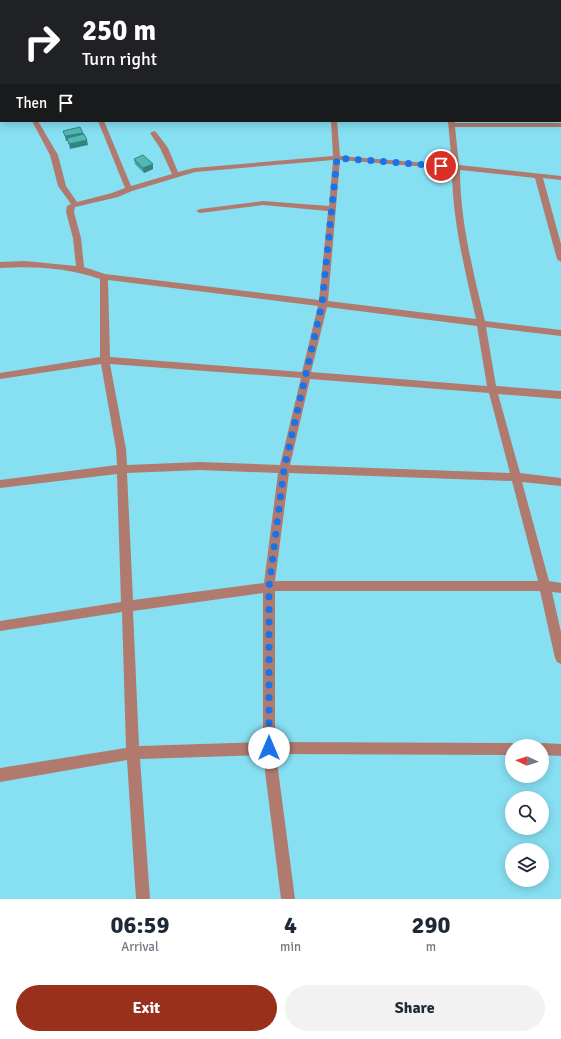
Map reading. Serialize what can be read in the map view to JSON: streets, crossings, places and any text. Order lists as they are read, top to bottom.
{
  "north": "left",
  "page": {
    "turn": ["250 m", "Turn right"],
    "then": "Then",
    "eta": [
      "06:59",
      "Arrival",
      "4",
      "min",
      "290",
      "m"
    ],
    "buttons": ["Exit", "Share"]
  }
}
